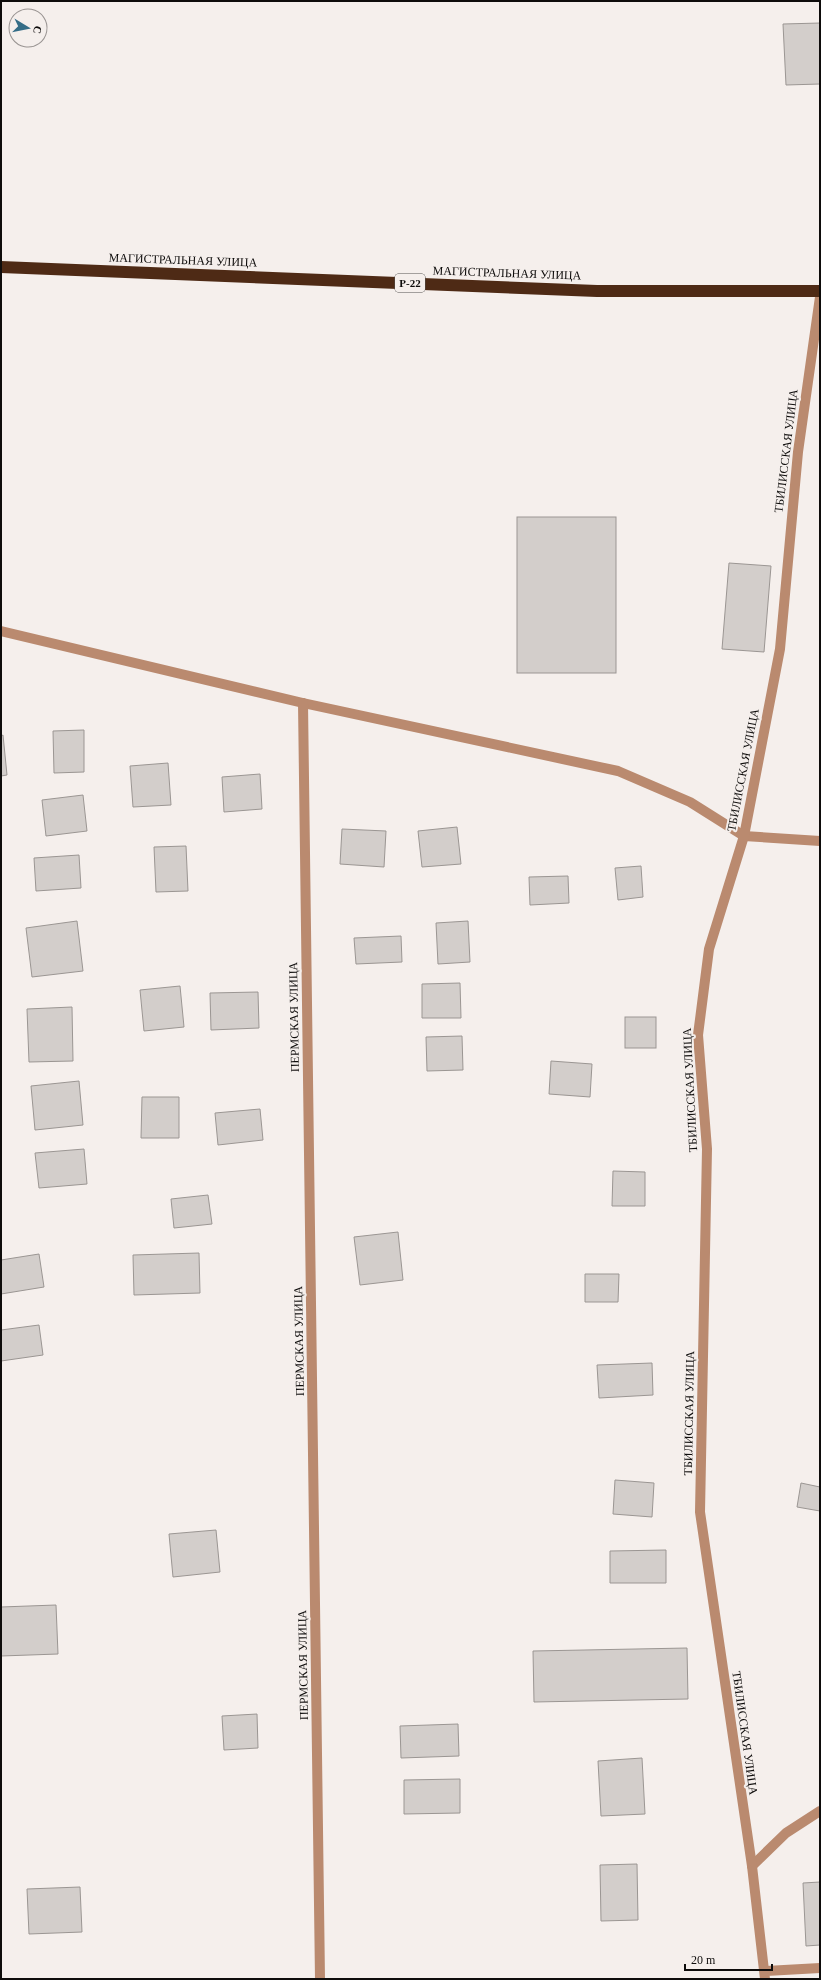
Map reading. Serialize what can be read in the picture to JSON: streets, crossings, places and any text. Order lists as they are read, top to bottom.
{
  "streets": {
    "highway": ["МАГИСТРАЛЬНАЯ УЛИЦА", "Р-22"],
    "street": ["ТБИЛИССКАЯ УЛИЦА", "ПЕРМСКАЯ УЛИЦА"]
  },
  "scale_bar": "20 m",
  "north": "right"
}
